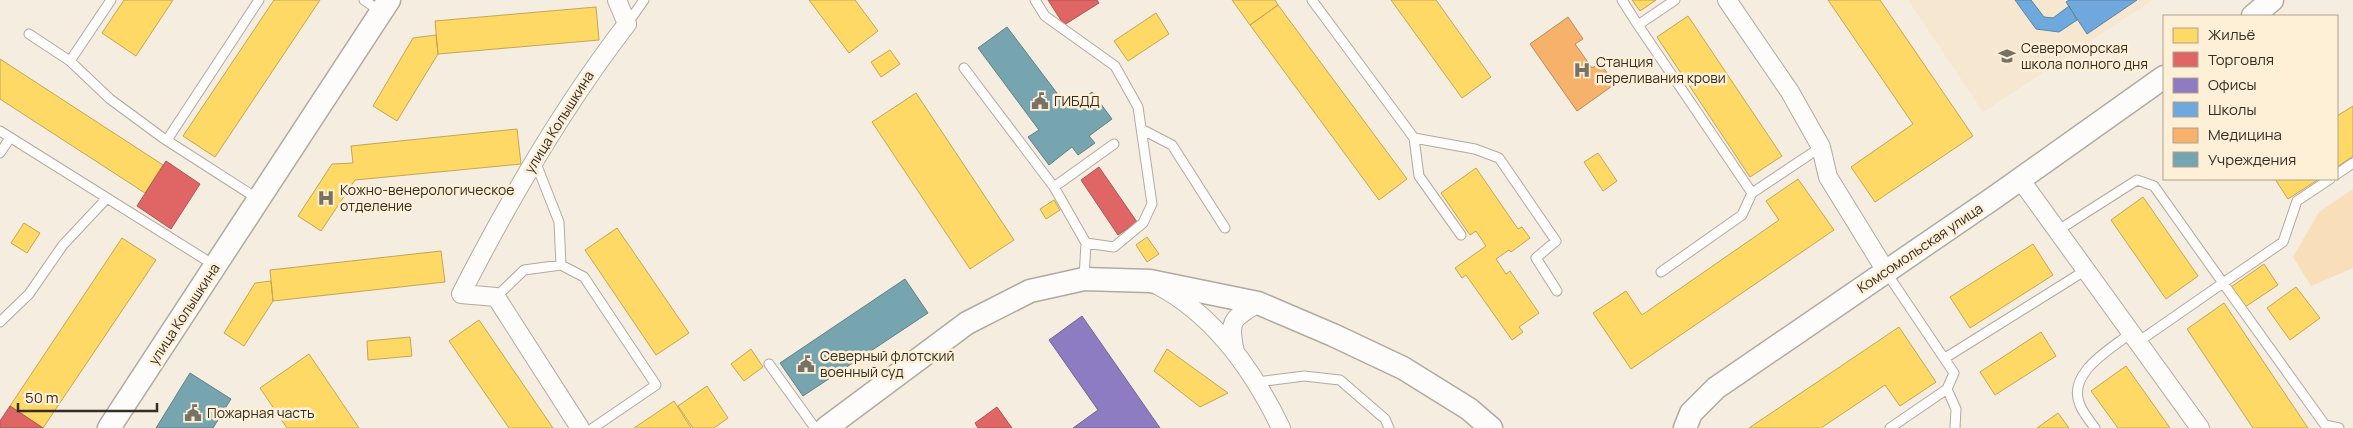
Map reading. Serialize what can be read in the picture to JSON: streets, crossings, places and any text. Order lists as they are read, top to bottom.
{
  "streets": {
    "street": ["улица Колышкина", "Комсомольская улица"]
  },
  "places": {
    "school or university": ["Североморская школа полного дня"],
    "hospital": ["Станция переливания крови", "Кожно-венерологическое отделение"],
    "public building": ["ГИБДД", "Северный флотский военный суд", "Пожарная часть"]
  },
  "legend": [
    "Жильё",
    "Торговля",
    "Офисы",
    "Школы",
    "Медицина",
    "Учреждения"
  ],
  "scale_bar": "50 m"
}
